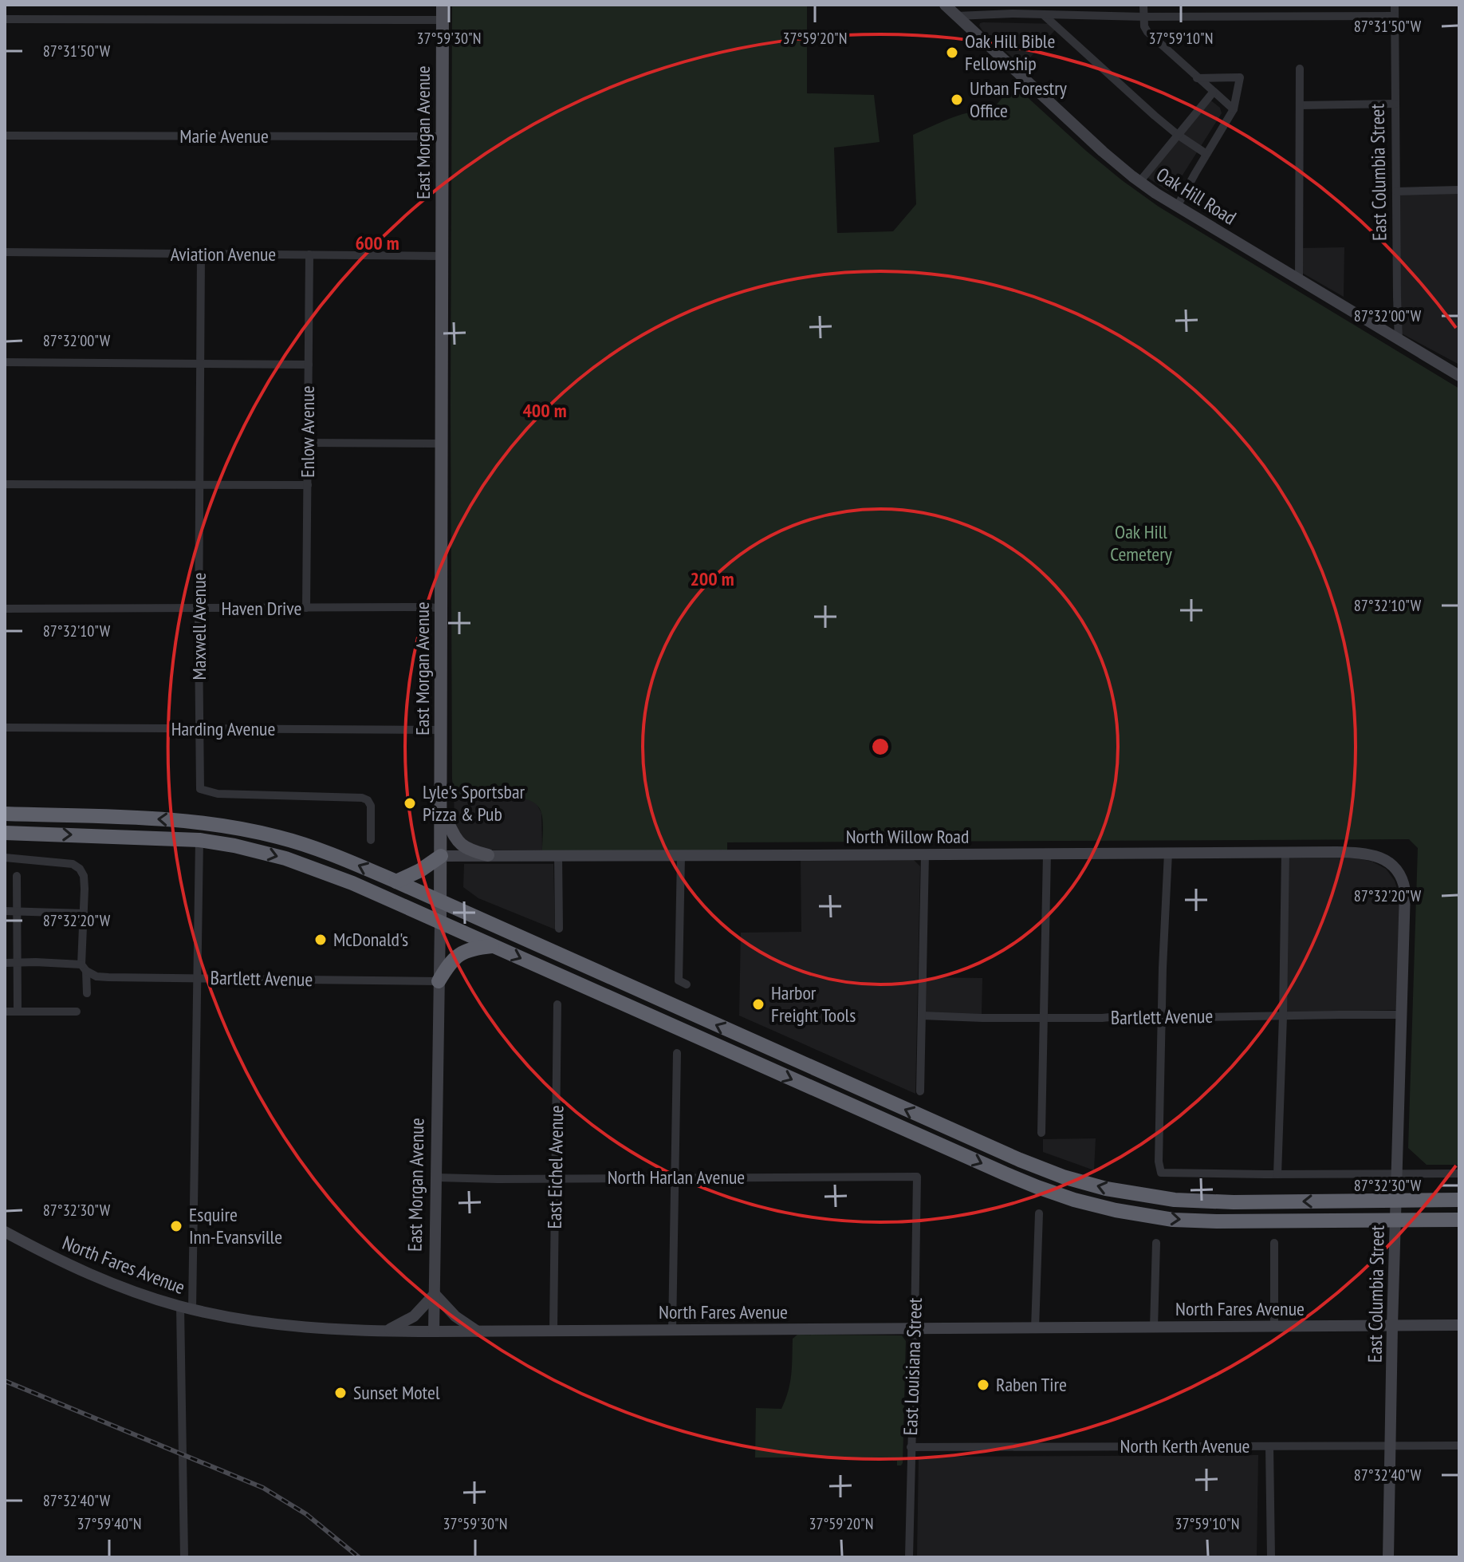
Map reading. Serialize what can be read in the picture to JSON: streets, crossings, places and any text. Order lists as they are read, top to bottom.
{
  "streets": {
    "main road": ["East Morgan Avenue"],
    "street": [
      "Marie Avenue",
      "East Columbia Street",
      "Oak Hill Road",
      "Aviation Avenue",
      "Enlow Avenue",
      "Haven Drive",
      "Maxwell Avenue",
      "Harding Avenue",
      "North Willow Road",
      "Bartlett Avenue",
      "East Eichel Avenue",
      "North Harlan Avenue",
      "North Fares Avenue",
      "East Louisiana Street",
      "North Kerth Avenue"
    ]
  },
  "crossings": [
    ["East Morgan Avenue", "Marie Avenue"],
    ["East Morgan Avenue", "Aviation Avenue"],
    ["East Morgan Avenue", "Haven Drive"],
    ["East Morgan Avenue", "Harding Avenue"],
    ["East Morgan Avenue", "North Willow Road"],
    ["East Morgan Avenue", "Bartlett Avenue"],
    ["East Morgan Avenue", "North Harlan Avenue"],
    ["East Morgan Avenue", "North Fares Avenue"],
    ["East Columbia Street", "Oak Hill Road"],
    ["East Columbia Street", "North Willow Road"],
    ["East Columbia Street", "Bartlett Avenue"],
    ["East Columbia Street", "North Fares Avenue"],
    ["East Columbia Street", "North Kerth Avenue"],
    ["Aviation Avenue", "Enlow Avenue"],
    ["Aviation Avenue", "Maxwell Avenue"],
    ["Enlow Avenue", "Haven Drive"],
    ["Haven Drive", "Maxwell Avenue"],
    ["Maxwell Avenue", "Harding Avenue"],
    ["East Eichel Avenue", "North Harlan Avenue"],
    ["East Eichel Avenue", "North Fares Avenue"],
    ["North Harlan Avenue", "East Louisiana Street"],
    ["North Fares Avenue", "East Louisiana Street"],
    ["East Louisiana Street", "North Kerth Avenue"]
  ],
  "parks": ["Oak Hill Cemetery"],
  "places": [
    "Oak Hill Bible Fellowship",
    "Urban Forestry Office",
    "Lyle's Sportsbar Pizza & Pub",
    "McDonald's",
    "Harbor Freight Tools",
    "Esquire Inn-Evansville",
    "Raben Tire",
    "Sunset Motel"
  ],
  "coordinates": [
    "87°31'50\"W",
    "37°59'30\"N",
    "37°59'20\"N",
    "37°59'10\"N",
    "87°32'00\"W",
    "87°32'10\"W",
    "87°32'20\"W",
    "87°32'30\"W",
    "87°32'40\"W",
    "37°59'40\"N"
  ],
  "rings": ["600 m", "400 m", "200 m"]
}
